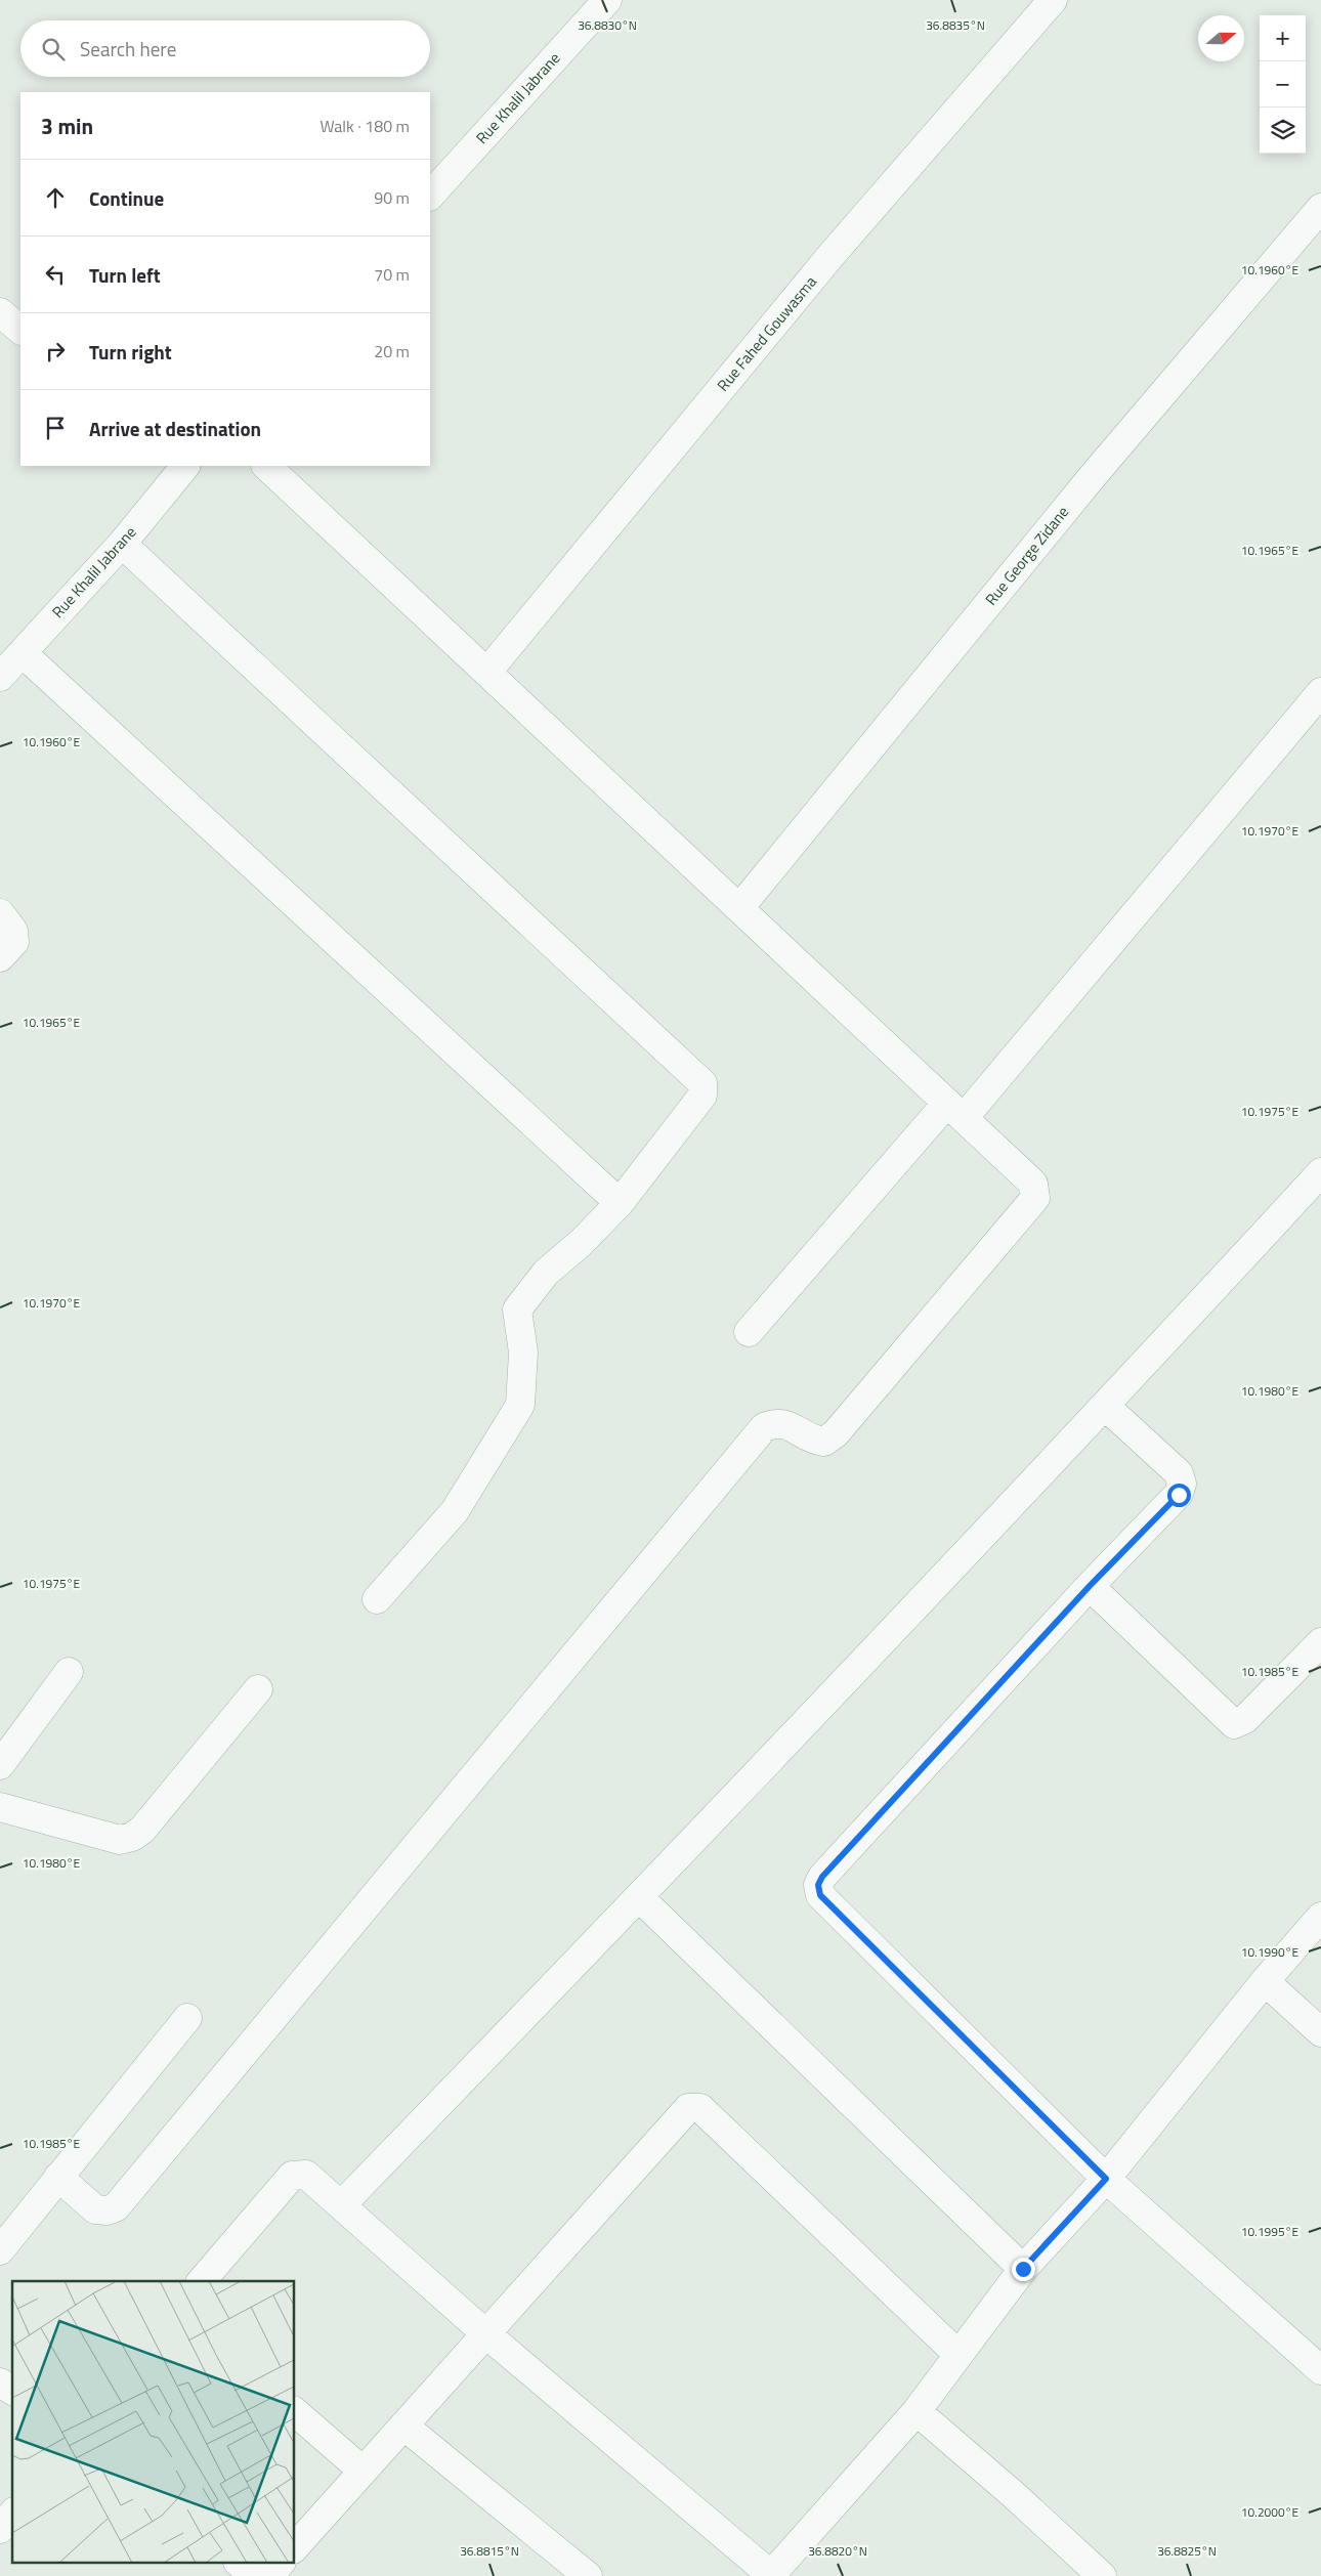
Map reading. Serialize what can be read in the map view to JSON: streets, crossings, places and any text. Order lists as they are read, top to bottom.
{
  "streets": {
    "street": ["Rue Khalil Jabrane", "Rue Fahed Gouwasma", "Rue George Zidane"]
  },
  "north": "right",
  "page": {
    "map_buttons": ["+", "−"],
    "search": "Search here",
    "heading": ["3 min", "Walk · 180 m"],
    "list": [
      ["Continue", "90 m"],
      ["Turn left", "70 m"],
      ["Turn right", "20 m"],
      "Arrive at destination"
    ]
  },
  "coordinates": [
    "36.8830°N",
    "36.8835°N",
    "10.1960°E",
    "10.1965°E",
    "10.1970°E",
    "10.1975°E",
    "10.1980°E",
    "10.1985°E",
    "10.1990°E",
    "10.1995°E",
    "10.2000°E",
    "36.8815°N",
    "36.8820°N",
    "36.8825°N"
  ]
}
